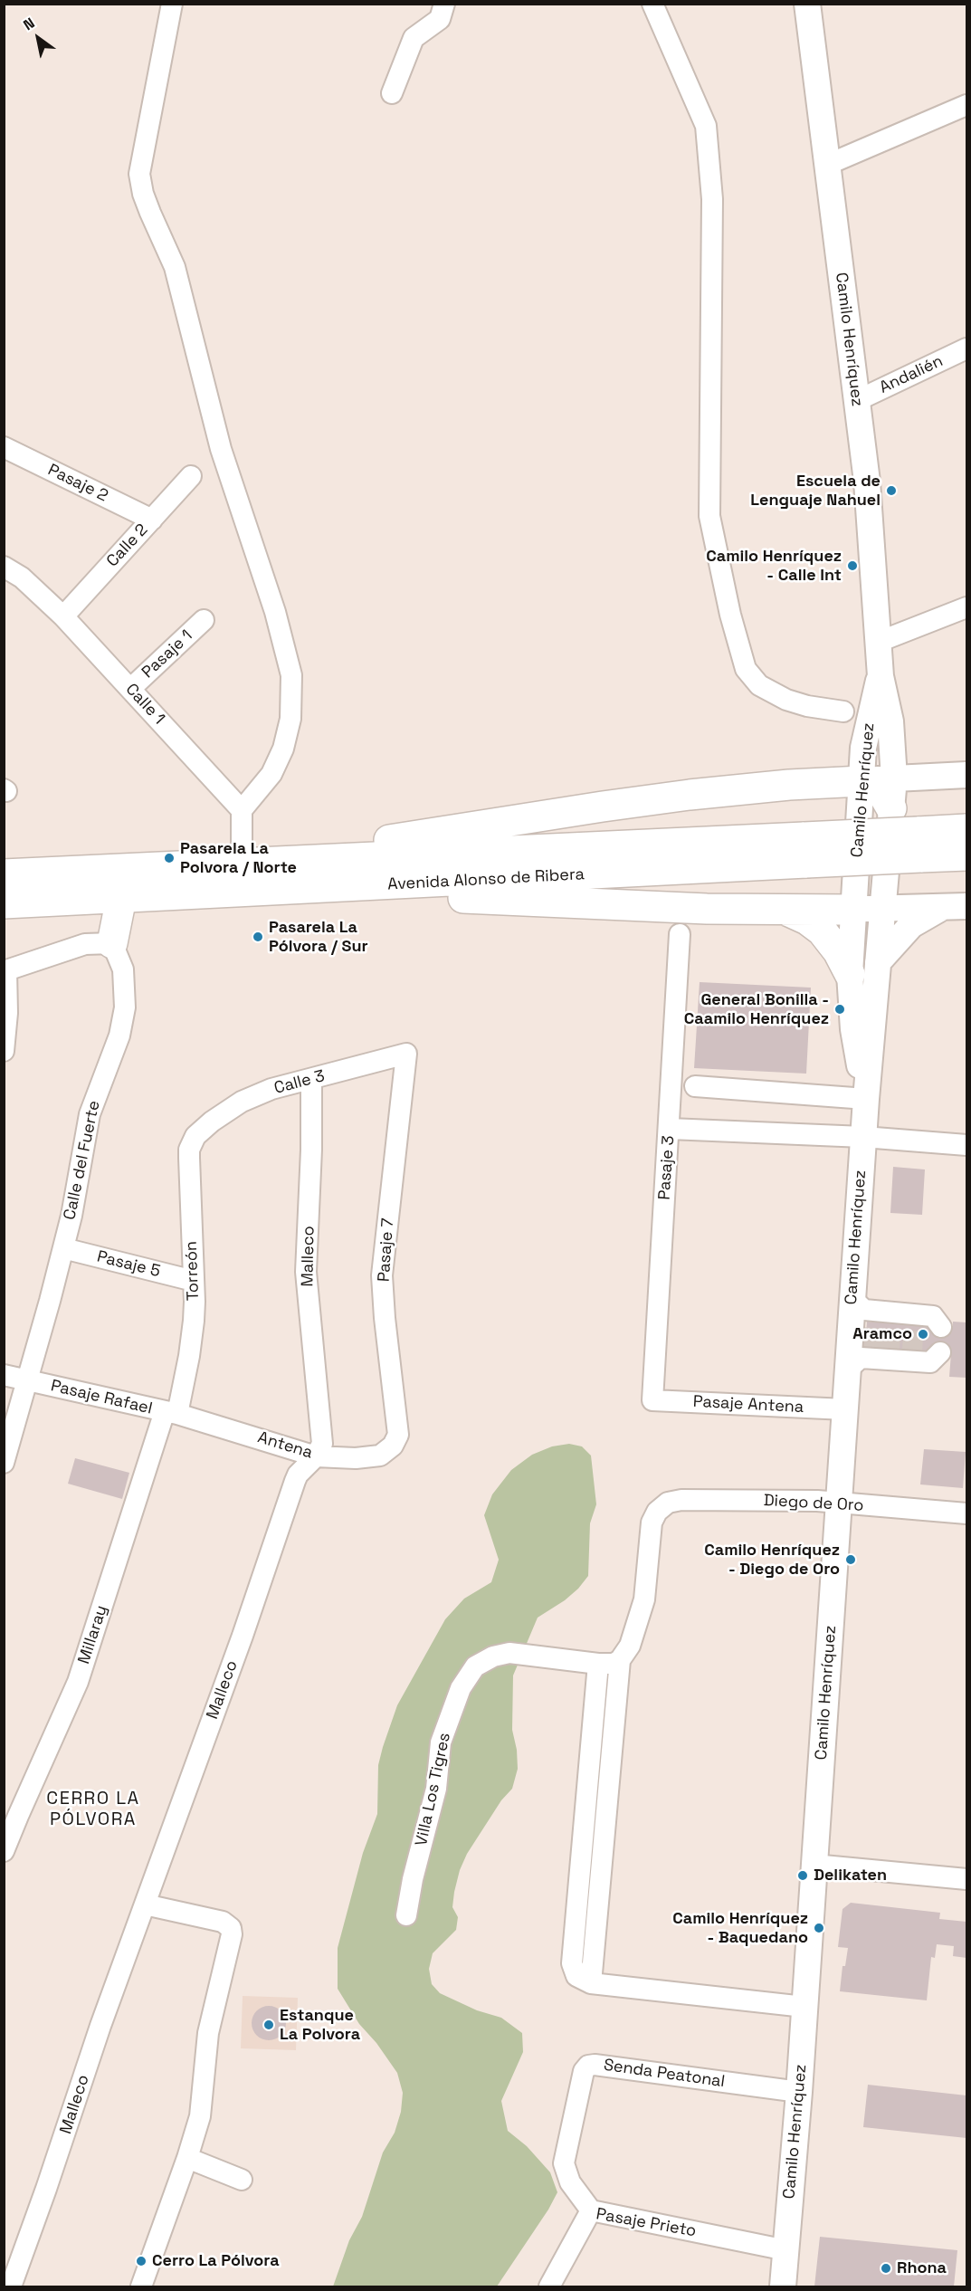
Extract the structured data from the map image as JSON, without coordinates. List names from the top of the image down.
{
  "streets": {
    "highway": ["Avenida Alonso de Ribera"],
    "main road": ["Camilo Henríquez"],
    "street": [
      "Andalién",
      "Pasaje 2",
      "Calle 2",
      "Pasaje 1",
      "Calle 1",
      "Calle 3",
      "Calle del Fuerte",
      "Pasaje 3",
      "Pasaje 7",
      "Malleco",
      "Pasaje 5",
      "Torreón",
      "Pasaje Rafael",
      "Pasaje Antena",
      "Antena",
      "Diego de Oro",
      "Millaray",
      "Villa Los Tigres",
      "Senda Peatonal",
      "Pasaje Prieto"
    ]
  },
  "crossings": [
    ["Camilo Henríquez", "Andalién"],
    ["Camilo Henríquez", "Pasaje Antena"],
    ["Camilo Henríquez", "Diego de Oro"],
    ["Camilo Henríquez", "Senda Peatonal"],
    ["Camilo Henríquez", "Pasaje Prieto"],
    ["Pasaje 2", "Calle 2"],
    ["Calle 2", "Calle 1"],
    ["Pasaje 1", "Calle 1"],
    ["Calle 3", "Pasaje 7"],
    ["Calle 3", "Malleco"],
    ["Calle 3", "Torreón"],
    ["Calle del Fuerte", "Pasaje 5"],
    ["Calle del Fuerte", "Pasaje Rafael"],
    ["Pasaje 3", "Pasaje Antena"],
    ["Pasaje 7", "Antena"],
    ["Malleco", "Antena"],
    ["Pasaje 5", "Torreón"],
    ["Torreón", "Pasaje Rafael"],
    ["Torreón", "Antena"],
    ["Torreón", "Millaray"],
    ["Pasaje Rafael", "Antena"],
    ["Pasaje Rafael", "Millaray"],
    ["Antena", "Millaray"],
    ["Diego de Oro", "Villa Los Tigres"],
    ["Senda Peatonal", "Pasaje Prieto"]
  ],
  "districts": ["CERRO LA PÓLVORA"],
  "places": [
    "Escuela de Lenguaje Nahuel",
    "Camilo Henríquez - Calle Int",
    "Pasarela La Polvora / Norte",
    "Pasarela La Pólvora / Sur",
    "General Bonilla - Caamilo Henríquez",
    "Aramco",
    "Camilo Henríquez - Diego de Oro",
    "Delikaten",
    "Camilo Henríquez - Baquedano",
    "Estanque La Polvora",
    "Cerro La Pólvora",
    "Rhona"
  ],
  "north": "top left"
}
